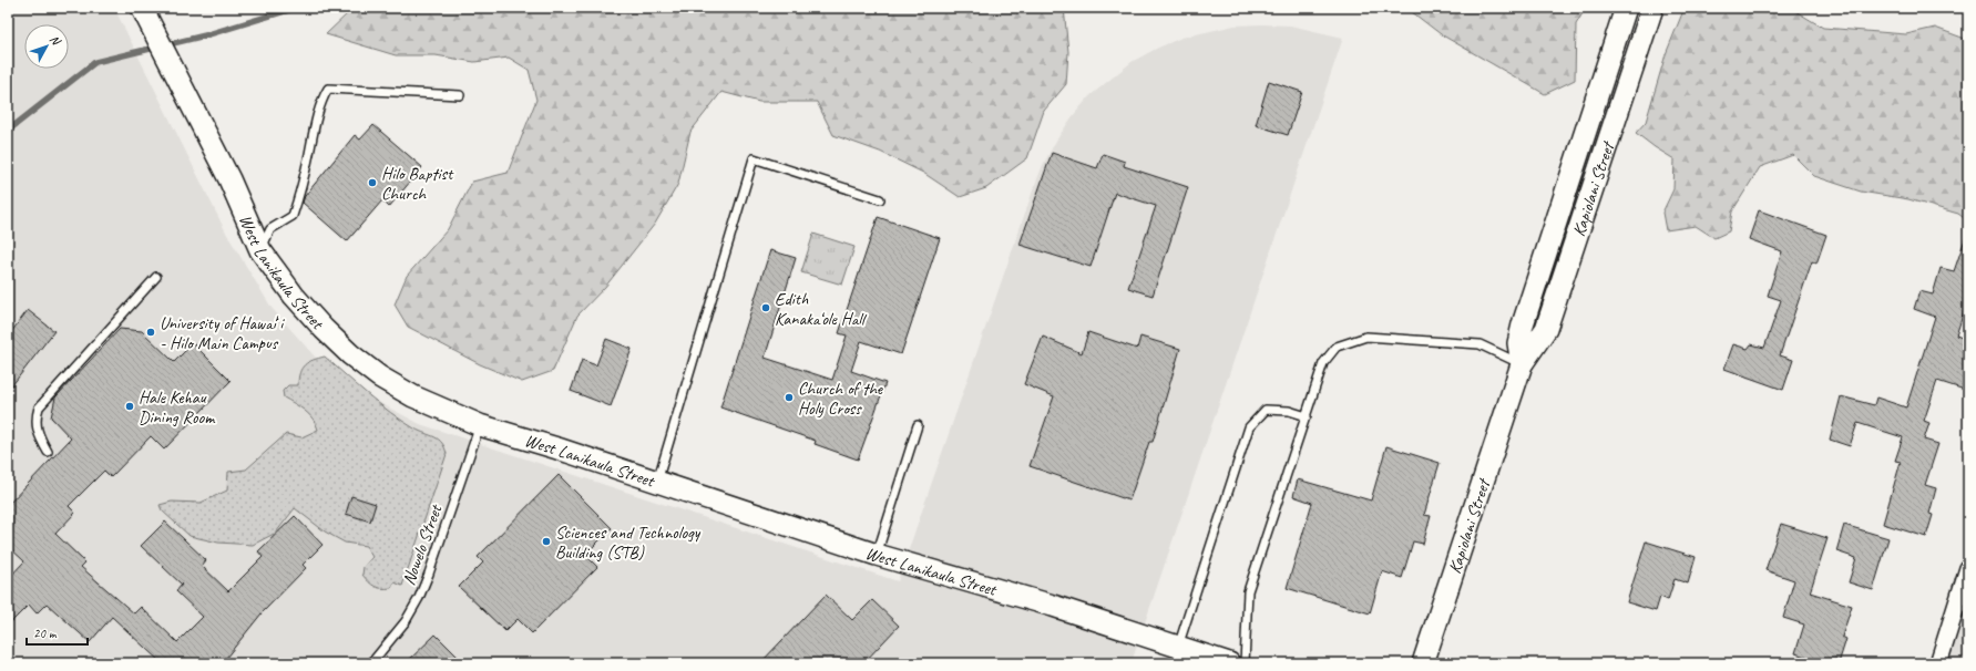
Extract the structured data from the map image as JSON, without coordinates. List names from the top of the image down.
{
  "streets": {
    "street": ["Kapiolani Street", "West Lanikaula Street"],
    "lane": ["Nowelo Street"]
  },
  "crossings": [
    ["West Lanikaula Street", "Nowelo Street"]
  ],
  "places": [
    "Hilo Baptist Church",
    "Edith Kanaka‘ole Hall",
    "University of Hawaiʻi - Hilo Main Campus",
    "Church of the Holy Cross",
    "Hale Kehau Dining Room",
    "Sciences and Technology Building (STB)"
  ],
  "scale_bar": "20 m",
  "north": "top right"
}
